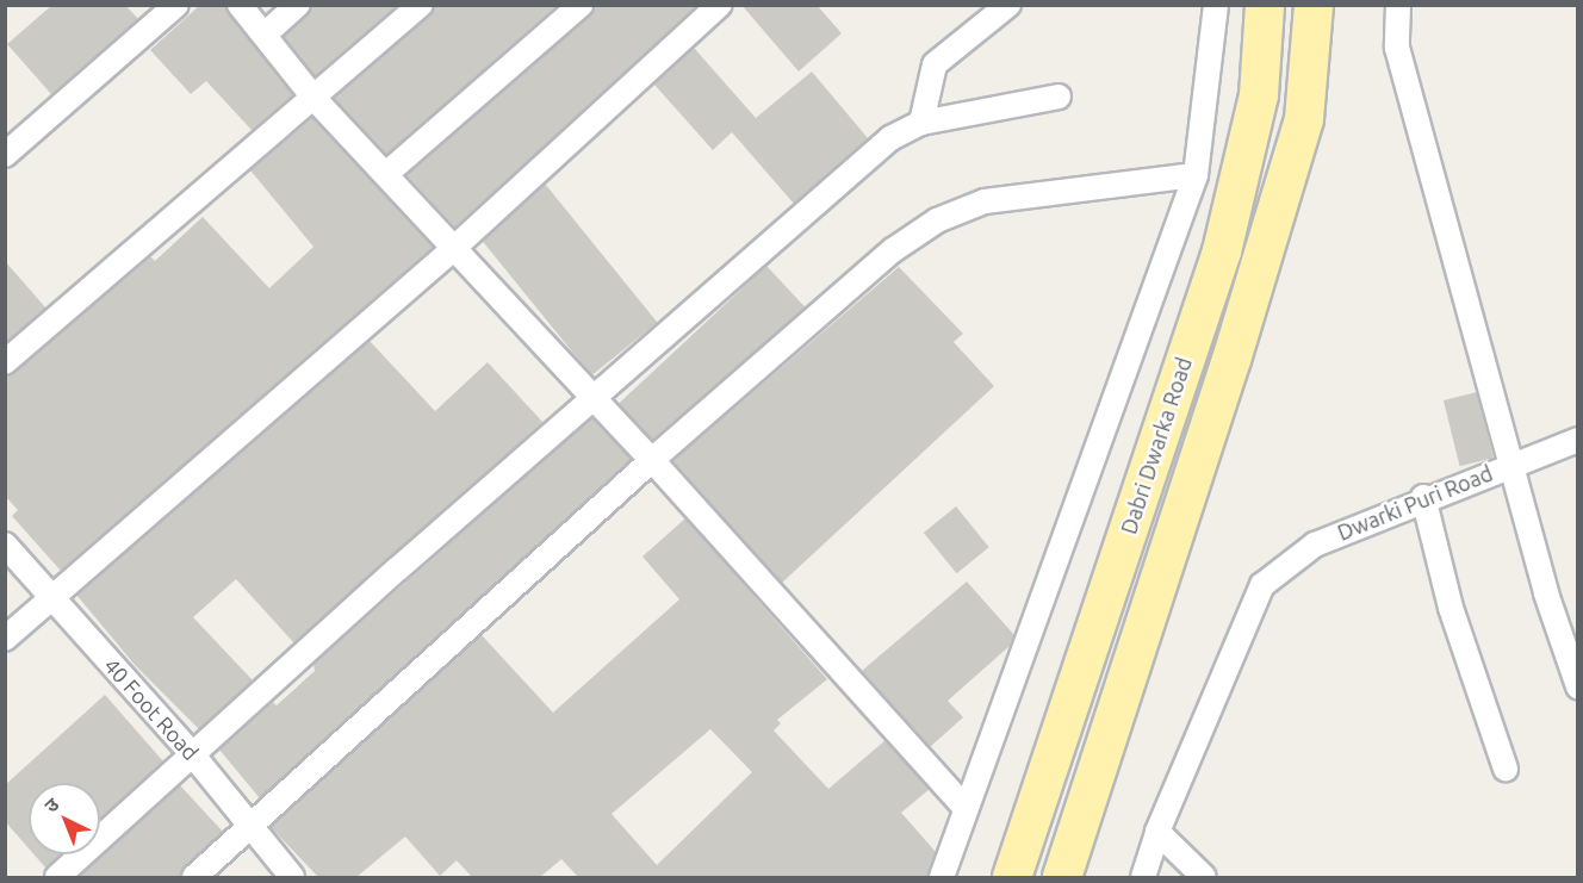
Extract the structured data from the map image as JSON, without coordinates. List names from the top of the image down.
{
  "streets": {
    "main road": ["Dabri Dwarka Road"],
    "street": ["Dwarki Puri Road", "40 Foot Road"]
  },
  "north": "top left"
}
